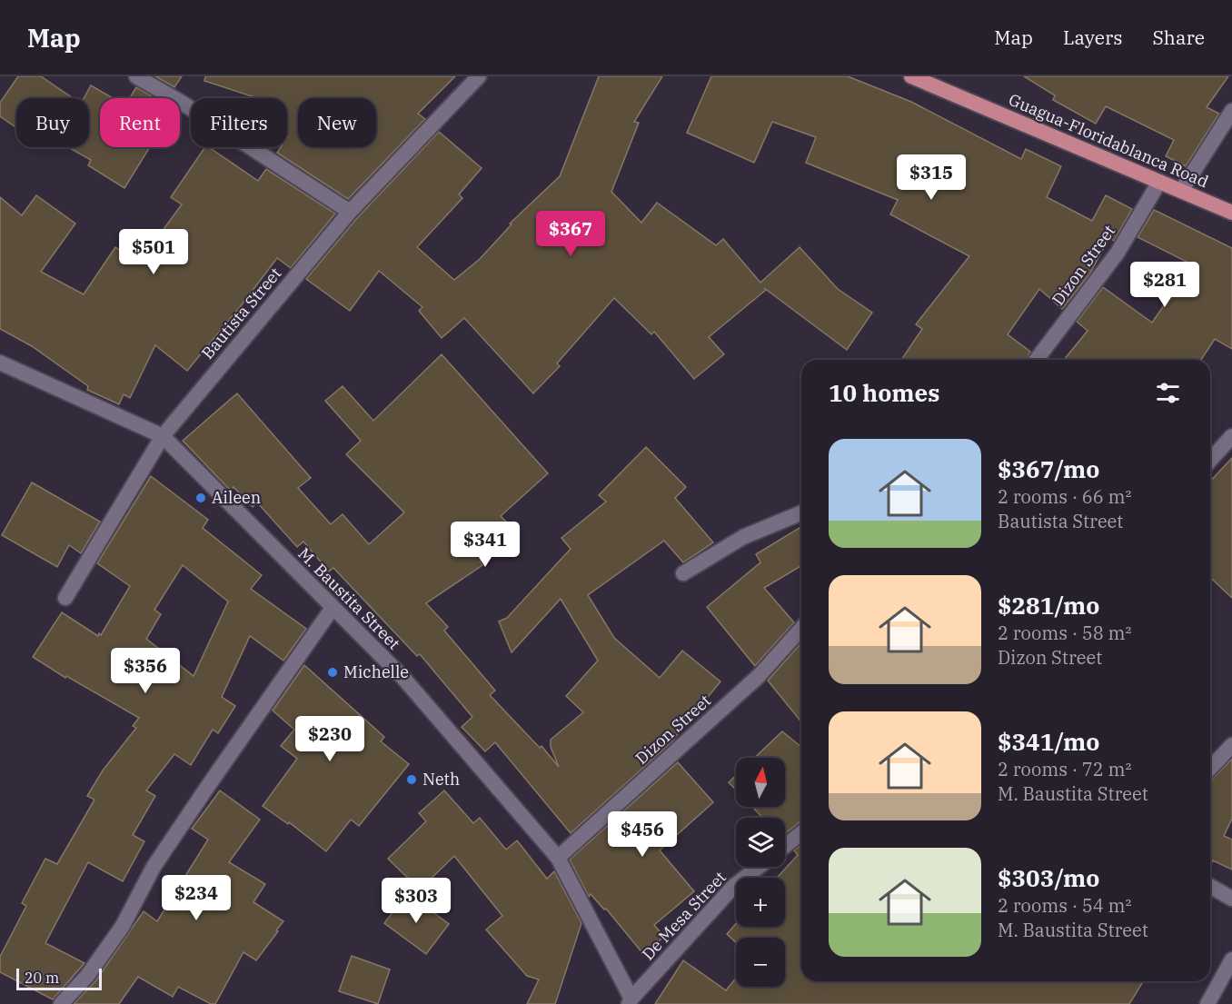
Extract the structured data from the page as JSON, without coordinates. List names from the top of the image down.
{
  "streets": {
    "main road": ["Guagua-Floridablanca Road"],
    "street": [
      "Dizon Street",
      "Bautista Street",
      "M. Baustita Street",
      "De Mesa Street"
    ]
  },
  "crossings": [
    ["Guagua-Floridablanca Road", "Dizon Street"],
    ["Dizon Street", "M. Baustita Street"],
    ["Bautista Street", "M. Baustita Street"],
    ["M. Baustita Street", "De Mesa Street"]
  ],
  "places": ["Aileen", "Michelle", "Neth"],
  "scale_bar": "20 m",
  "north": "top",
  "page": {
    "header": "Map",
    "nav": ["Map", "Layers", "Share"],
    "chip": [
      "Buy",
      "Rent",
      "Filters",
      "New"
    ],
    "price": [
      "$315",
      "$367",
      "$501",
      "$281",
      "$341",
      "$356",
      "$230",
      "$456",
      "$234",
      "$303"
    ],
    "heading": "10 homes",
    "list": [
      {
        "name": "$367/mo",
        "note": "2 rooms · 66 m² · Bautista Street"
      },
      {
        "name": "$281/mo",
        "note": "2 rooms · 58 m² · Dizon Street"
      },
      {
        "name": "$341/mo",
        "note": "2 rooms · 72 m² · M. Baustita Street"
      },
      {
        "name": "$303/mo",
        "note": "2 rooms · 54 m² · M. Baustita Street"
      }
    ],
    "map_buttons": ["+", "−"],
    "scale": "20 m"
  }
}
